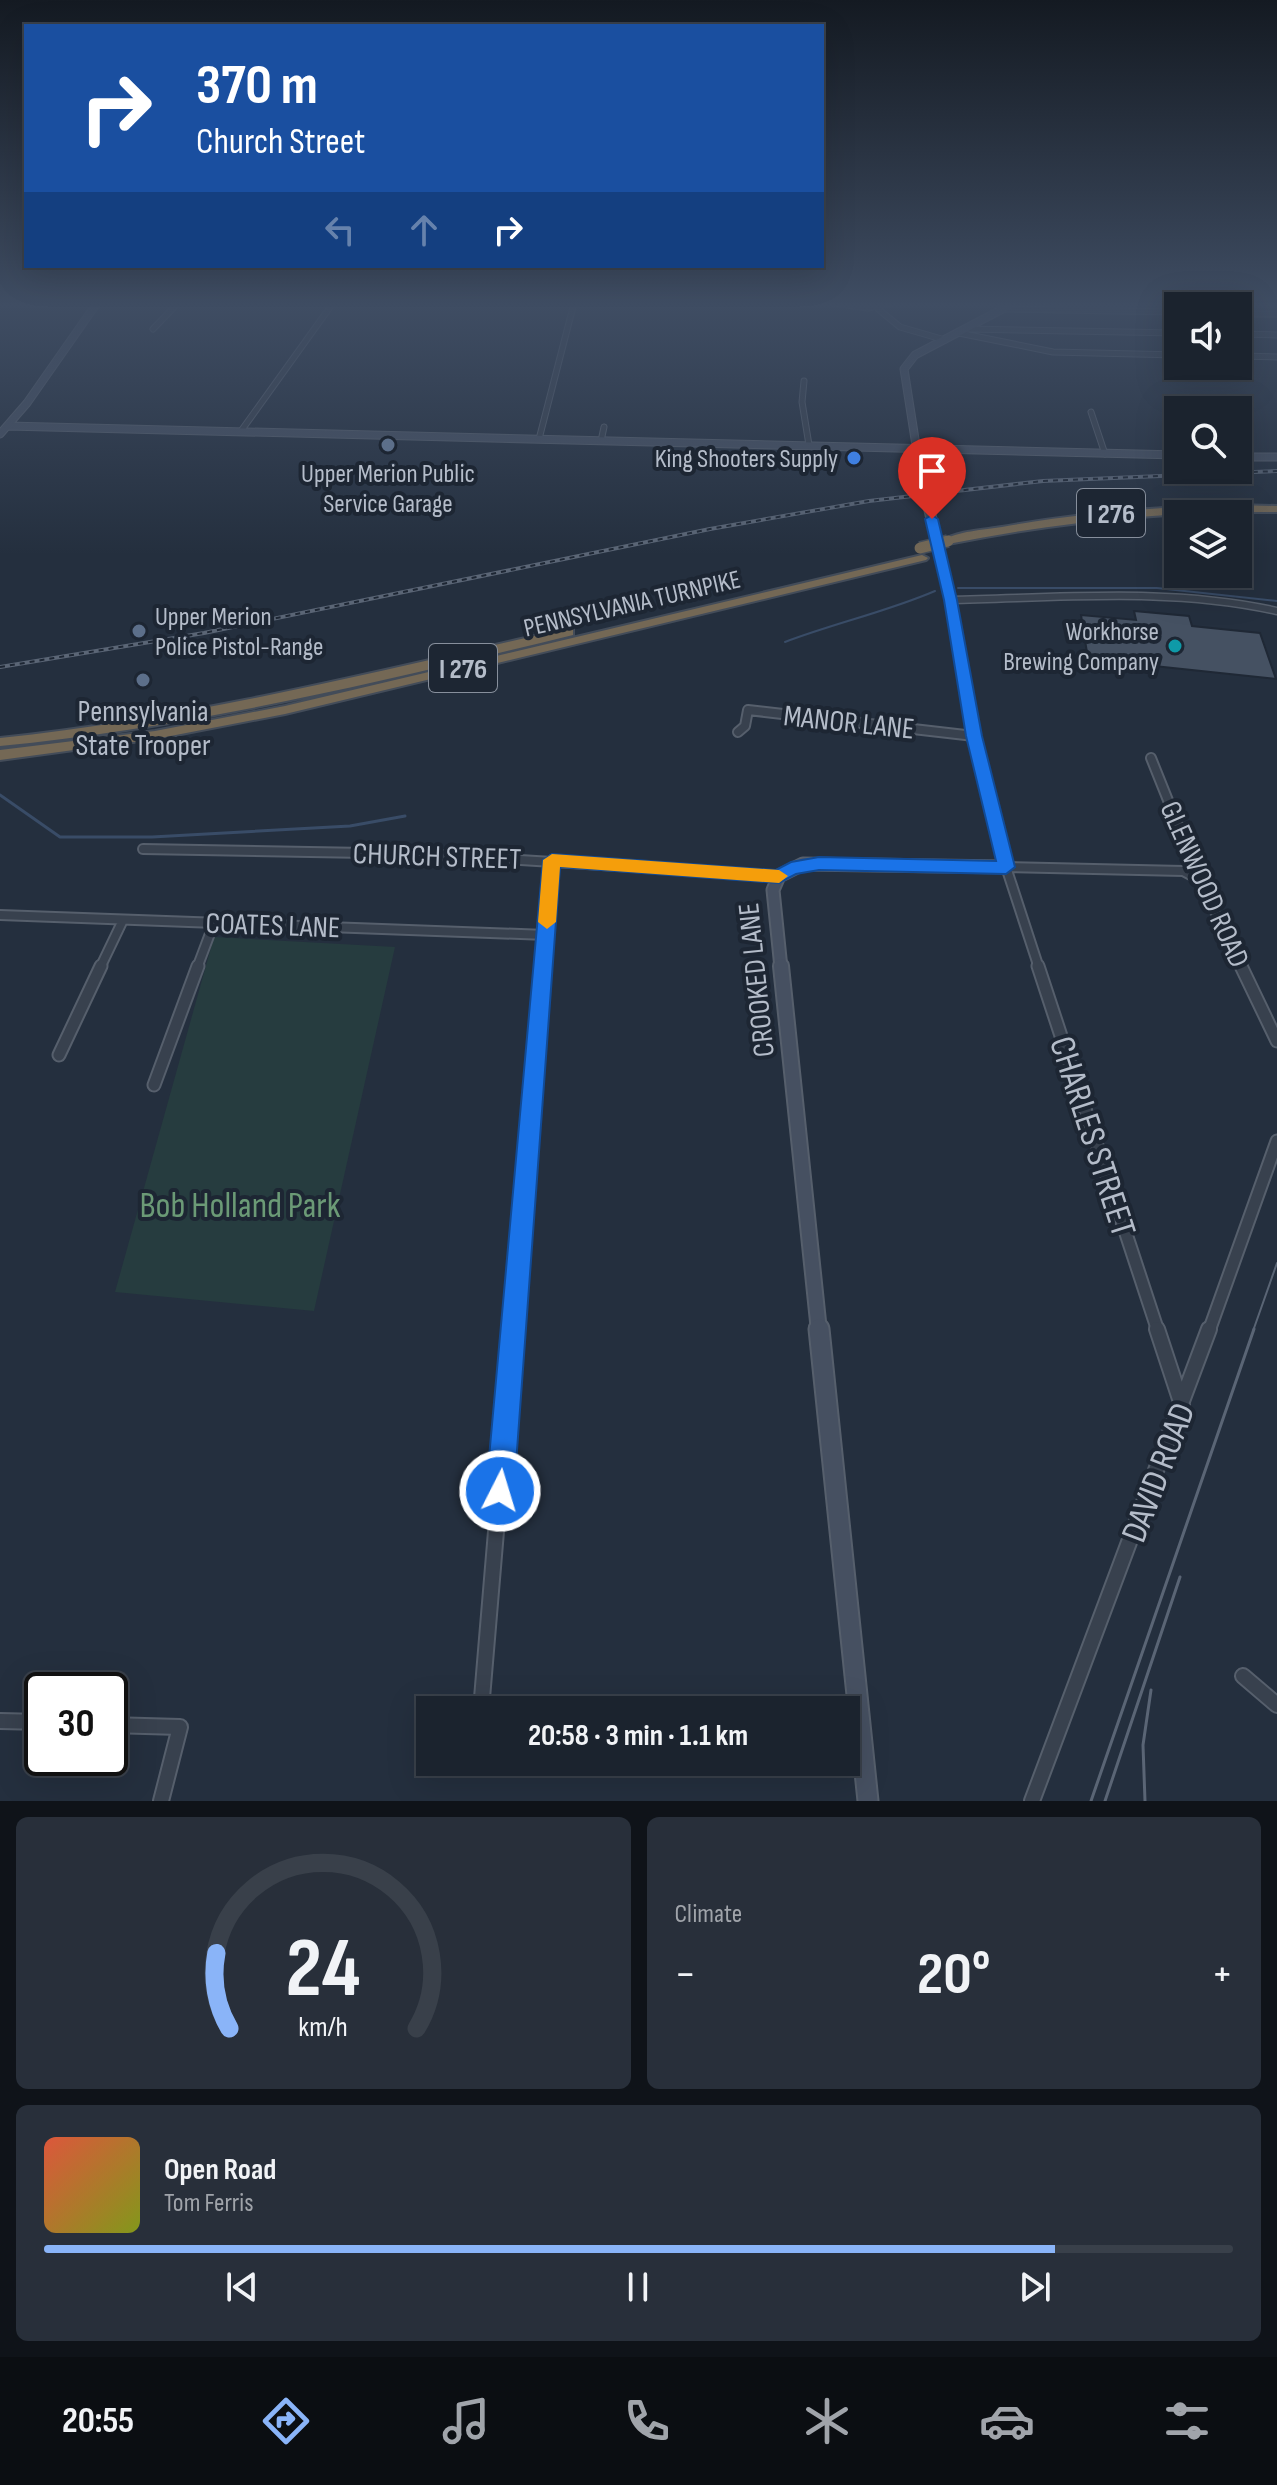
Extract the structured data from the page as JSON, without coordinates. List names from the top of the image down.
{
  "streets": {
    "highway": ["I 276", "PENNSYLVANIA TURNPIKE"],
    "street": [
      "MANOR LANE",
      "CHURCH STREET",
      "GLENWOOD ROAD",
      "COATES LANE",
      "CROOKED LANE",
      "CHARLES STREET",
      "DAVID ROAD"
    ]
  },
  "crossings": [
    ["CHURCH STREET", "CROOKED LANE"],
    ["CROOKED LANE", "CHARLES STREET"],
    ["CHARLES STREET", "DAVID ROAD"]
  ],
  "parks": ["Bob Holland Park"],
  "places": [
    "Upper Merion Public Service Garage",
    "King Shooters Supply",
    "Upper Merion Police Pistol-Range",
    "Workhorse Brewing Company",
    "Pennsylvania State Trooper"
  ],
  "page": {
    "turn": ["370 m", "Church Street"],
    "limit": "30",
    "trip": "20:58 · 3 min · 1.1 km",
    "tile": "Climate",
    "heat": ["−", "20°", "+"],
    "song": ["Open Road", "Tom Ferris"],
    "tabs": "20:55",
    "gauge": ["24", "km/h"]
  }
}
